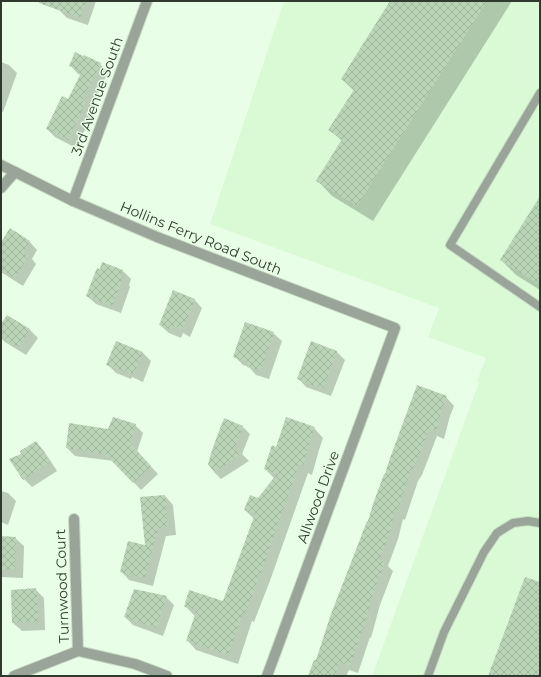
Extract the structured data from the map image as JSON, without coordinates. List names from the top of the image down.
{
  "streets": {
    "street": [
      "3rd Avenue South",
      "Hollins Ferry Road South",
      "Allwood Drive",
      "Turnwood Court"
    ]
  },
  "crossings": [
    ["3rd Avenue South", "Hollins Ferry Road South"],
    ["Hollins Ferry Road South", "Allwood Drive"]
  ]
}
